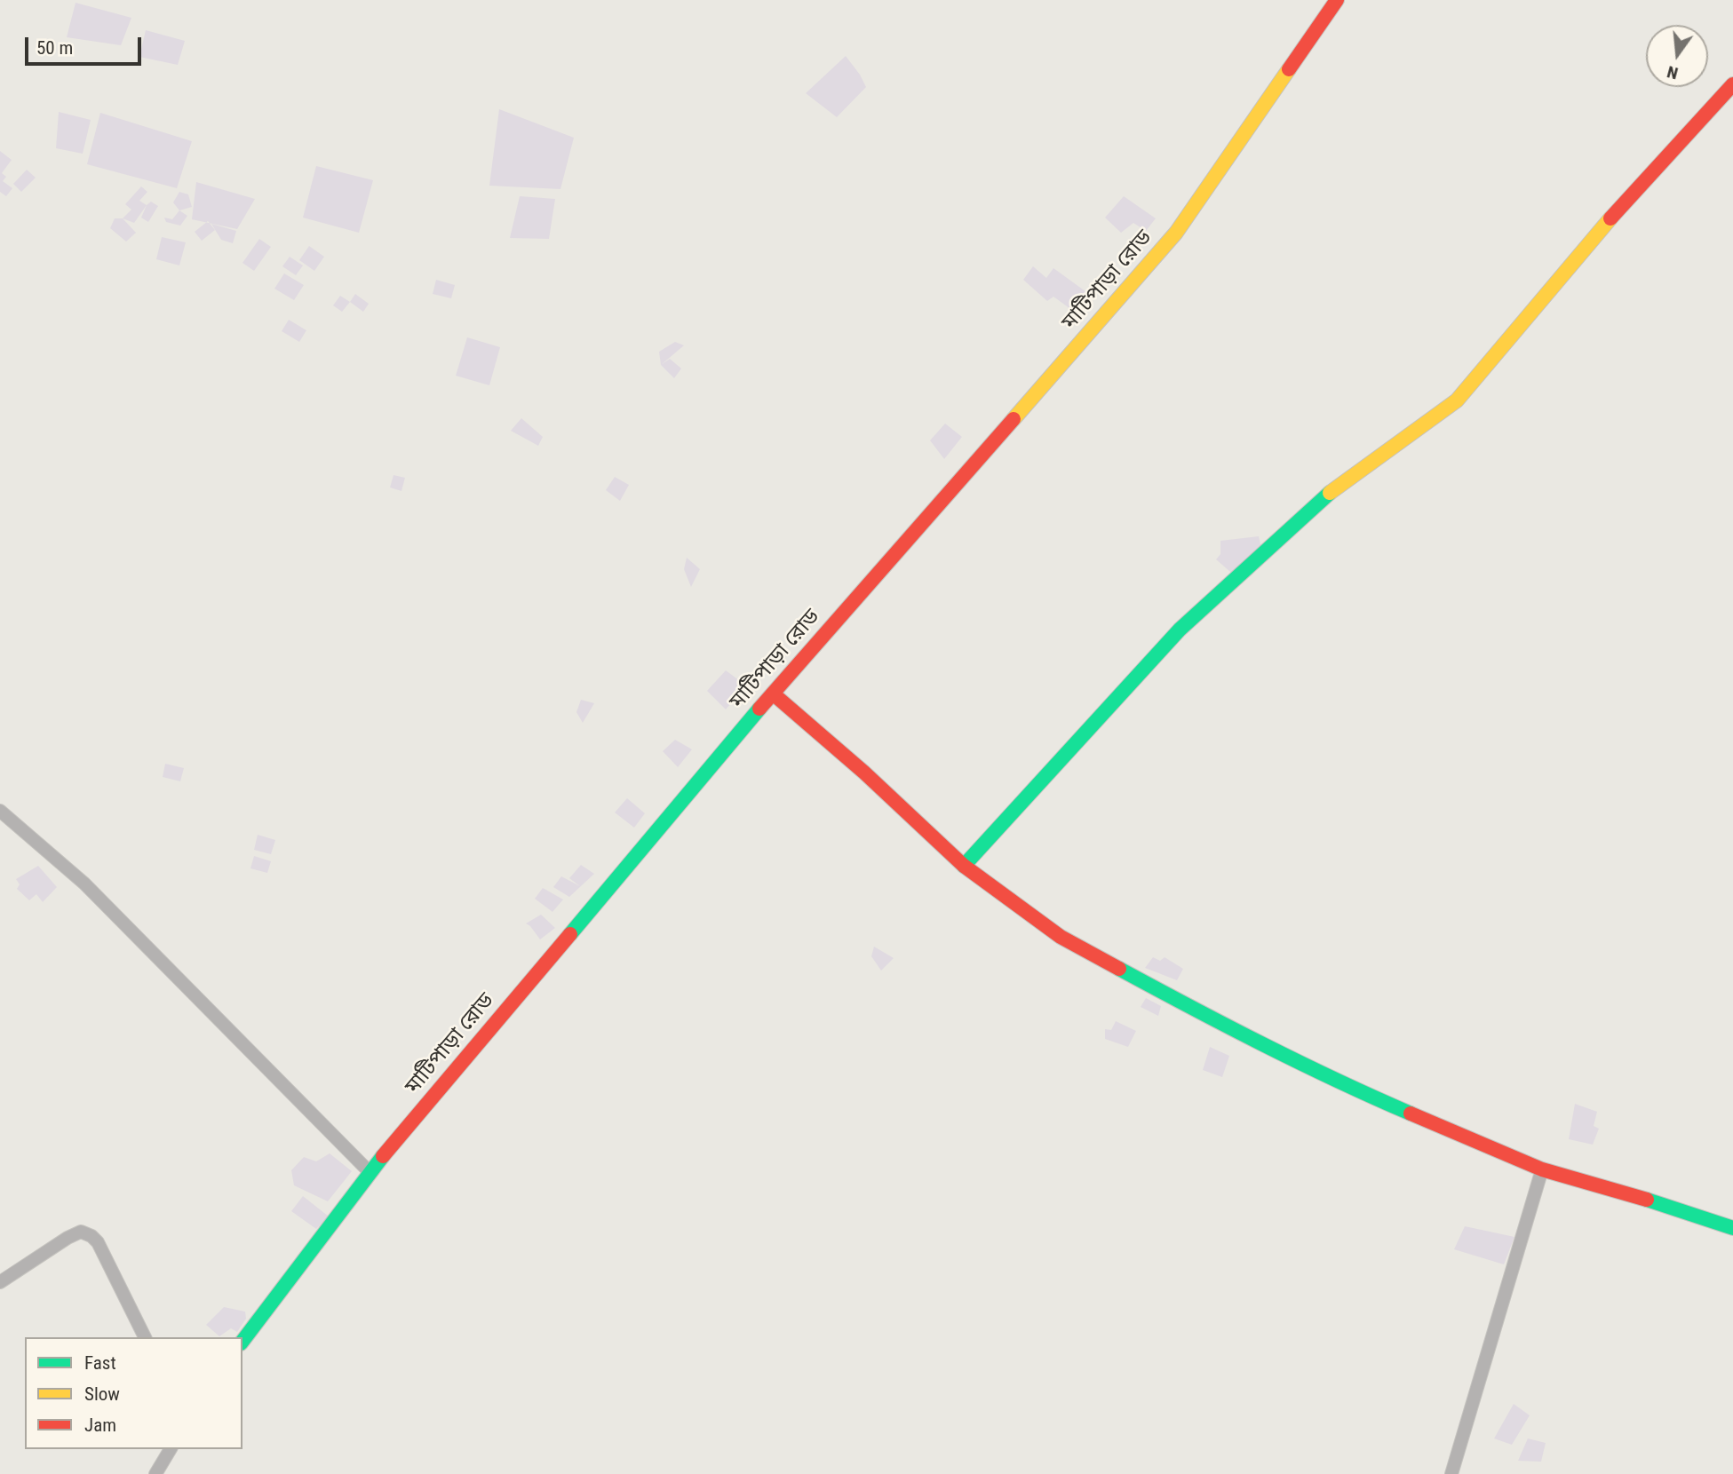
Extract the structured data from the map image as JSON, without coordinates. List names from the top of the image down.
{
  "streets": {
    "street": ["মাটিপাড়া রোড"]
  },
  "legend": ["Fast", "Slow", "Jam"],
  "scale_bar": "50 m",
  "north": "bottom"
}
